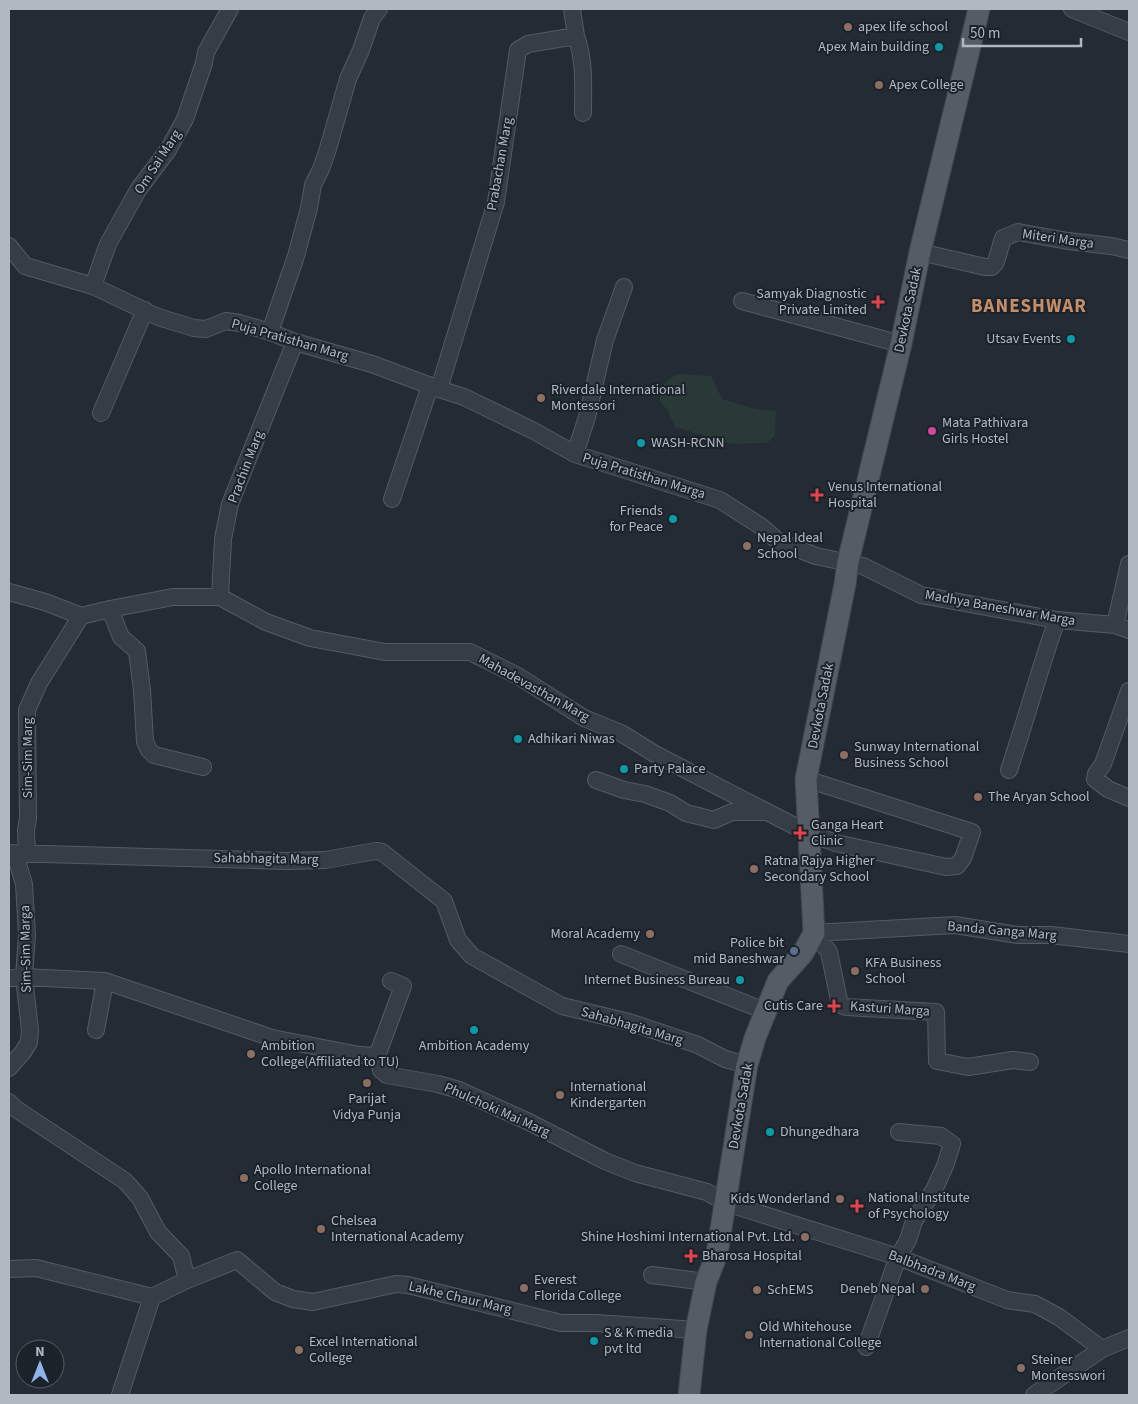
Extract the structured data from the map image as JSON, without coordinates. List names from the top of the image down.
{
  "streets": {
    "main road": ["Devkota Sadak"],
    "street": [
      "Om Sai Marg",
      "Prabachan Marg",
      "Miteri Marga",
      "Puja Pratisthan Marg",
      "Prachin Marg",
      "Puja Pratisthan Marga",
      "Madhya Baneshwar Marga",
      "Mahadevasthan Marg",
      "Sim-Sim Marg",
      "Sahabhagita Marg",
      "Banda Ganga Marg",
      "Sim-Sim Marga",
      "Kasturi Marga",
      "Phulchoki Mai Marg",
      "Balbhadra Marg",
      "Lakhe Chaur Marg"
    ]
  },
  "crossings": [
    ["Om Sai Marg", "Puja Pratisthan Marg"],
    ["Prabachan Marg", "Puja Pratisthan Marg"],
    ["Prabachan Marg", "Puja Pratisthan Marga"],
    ["Miteri Marga", "Devkota Sadak"],
    ["Devkota Sadak", "Puja Pratisthan Marga"],
    ["Devkota Sadak", "Madhya Baneshwar Marga"],
    ["Devkota Sadak", "Mahadevasthan Marg"],
    ["Devkota Sadak", "Sahabhagita Marg"],
    ["Devkota Sadak", "Banda Ganga Marg"],
    ["Devkota Sadak", "Kasturi Marga"],
    ["Devkota Sadak", "Phulchoki Mai Marg"],
    ["Devkota Sadak", "Balbhadra Marg"],
    ["Devkota Sadak", "Lakhe Chaur Marg"],
    ["Puja Pratisthan Marg", "Prachin Marg"],
    ["Puja Pratisthan Marg", "Puja Pratisthan Marga"],
    ["Prachin Marg", "Mahadevasthan Marg"],
    ["Puja Pratisthan Marga", "Madhya Baneshwar Marga"],
    ["Mahadevasthan Marg", "Sim-Sim Marg"],
    ["Sim-Sim Marg", "Sahabhagita Marg"],
    ["Sim-Sim Marg", "Sim-Sim Marga"],
    ["Sahabhagita Marg", "Sim-Sim Marga"],
    ["Banda Ganga Marg", "Kasturi Marga"],
    ["Phulchoki Mai Marg", "Balbhadra Marg"]
  ],
  "districts": ["BANESHWAR"],
  "places": {
    "other": [
      "apex life school",
      "Apex Main building",
      "Apex College",
      "Utsav Events",
      "Riverdale International Montessori",
      "Mata Pathivara Girls Hostel",
      "WASH-RCNN",
      "Friends for Peace",
      "Nepal Ideal School",
      "Adhikari Niwas",
      "Sunway International Business School",
      "Party Palace",
      "The Aryan School",
      "Ratna Rajya Higher Secondary School",
      "Moral Academy",
      "Police bit mid Baneshwar",
      "KFA Business School",
      "Internet Business Bureau",
      "Ambition Academy",
      "Ambition College(Affiliated to TU)",
      "Parijat Vidya Punja",
      "International Kindergarten",
      "Dhungedhara",
      "Apollo International College",
      "Kids Wonderland",
      "Chelsea International Academy",
      "Shine Hoshimi International Pvt. Ltd.",
      "Everest Florida College",
      "Deneb Nepal",
      "SchEMS",
      "Old Whitehouse International College",
      "S & K media pvt ltd",
      "Excel International College",
      "Steiner Montesswori"
    ],
    "health": [
      "Samyak Diagnostic Private Limited",
      "Venus International Hospital",
      "Ganga Heart Clinic",
      "Cutis Care",
      "National Institute of Psychology",
      "Bharosa Hospital"
    ]
  },
  "scale_bar": "50 m",
  "north": "top"
}
